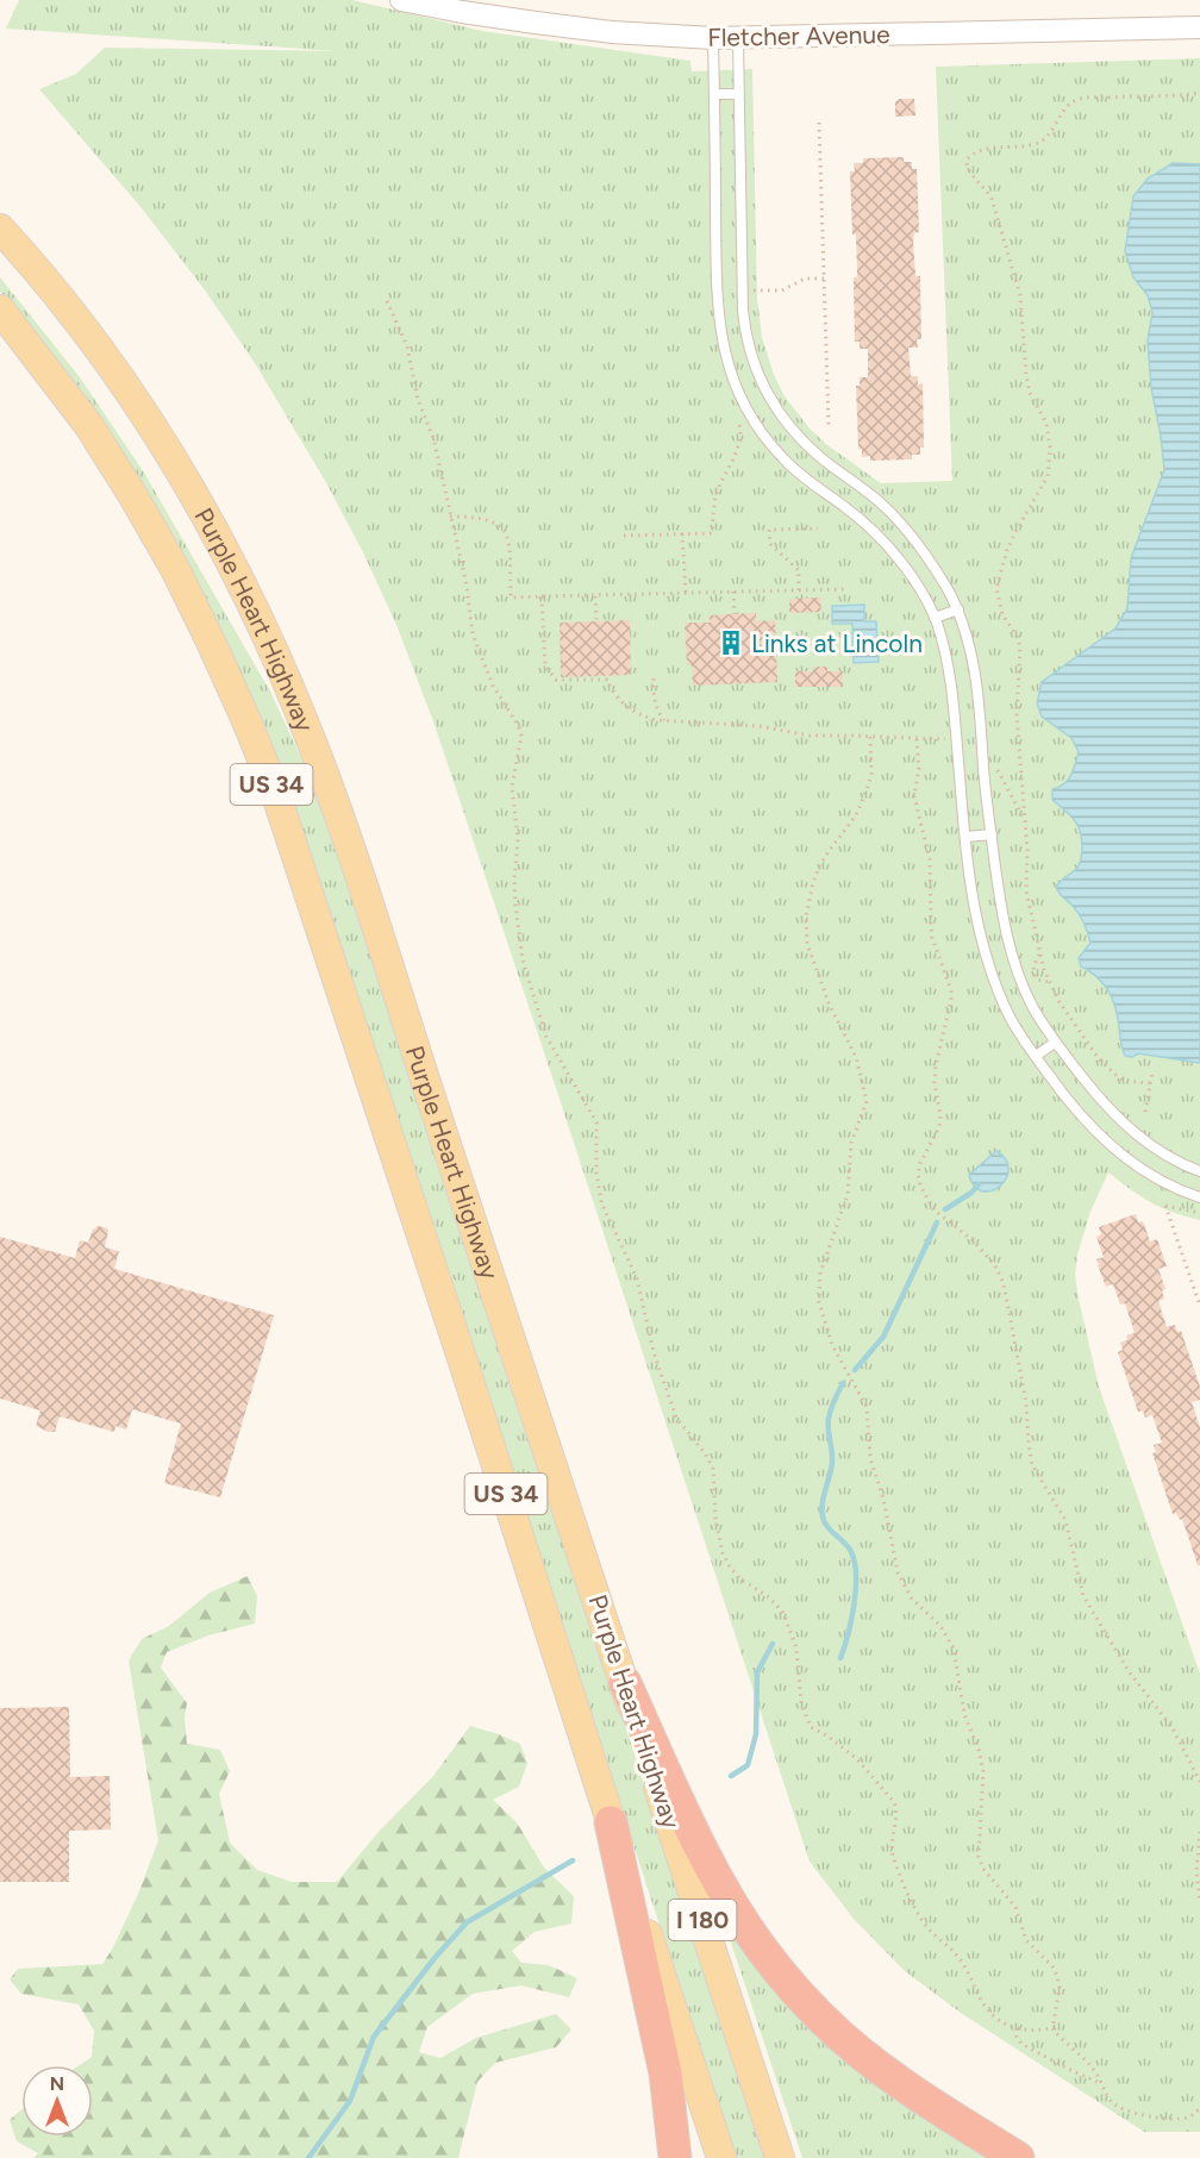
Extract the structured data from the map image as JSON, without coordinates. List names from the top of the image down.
{
  "streets": {
    "main road": ["Purple Heart Highway", "US 34", "I 180"],
    "street": ["Fletcher Avenue"]
  },
  "places": {
    "building": ["Links at Lincoln"]
  },
  "north": "top"
}
